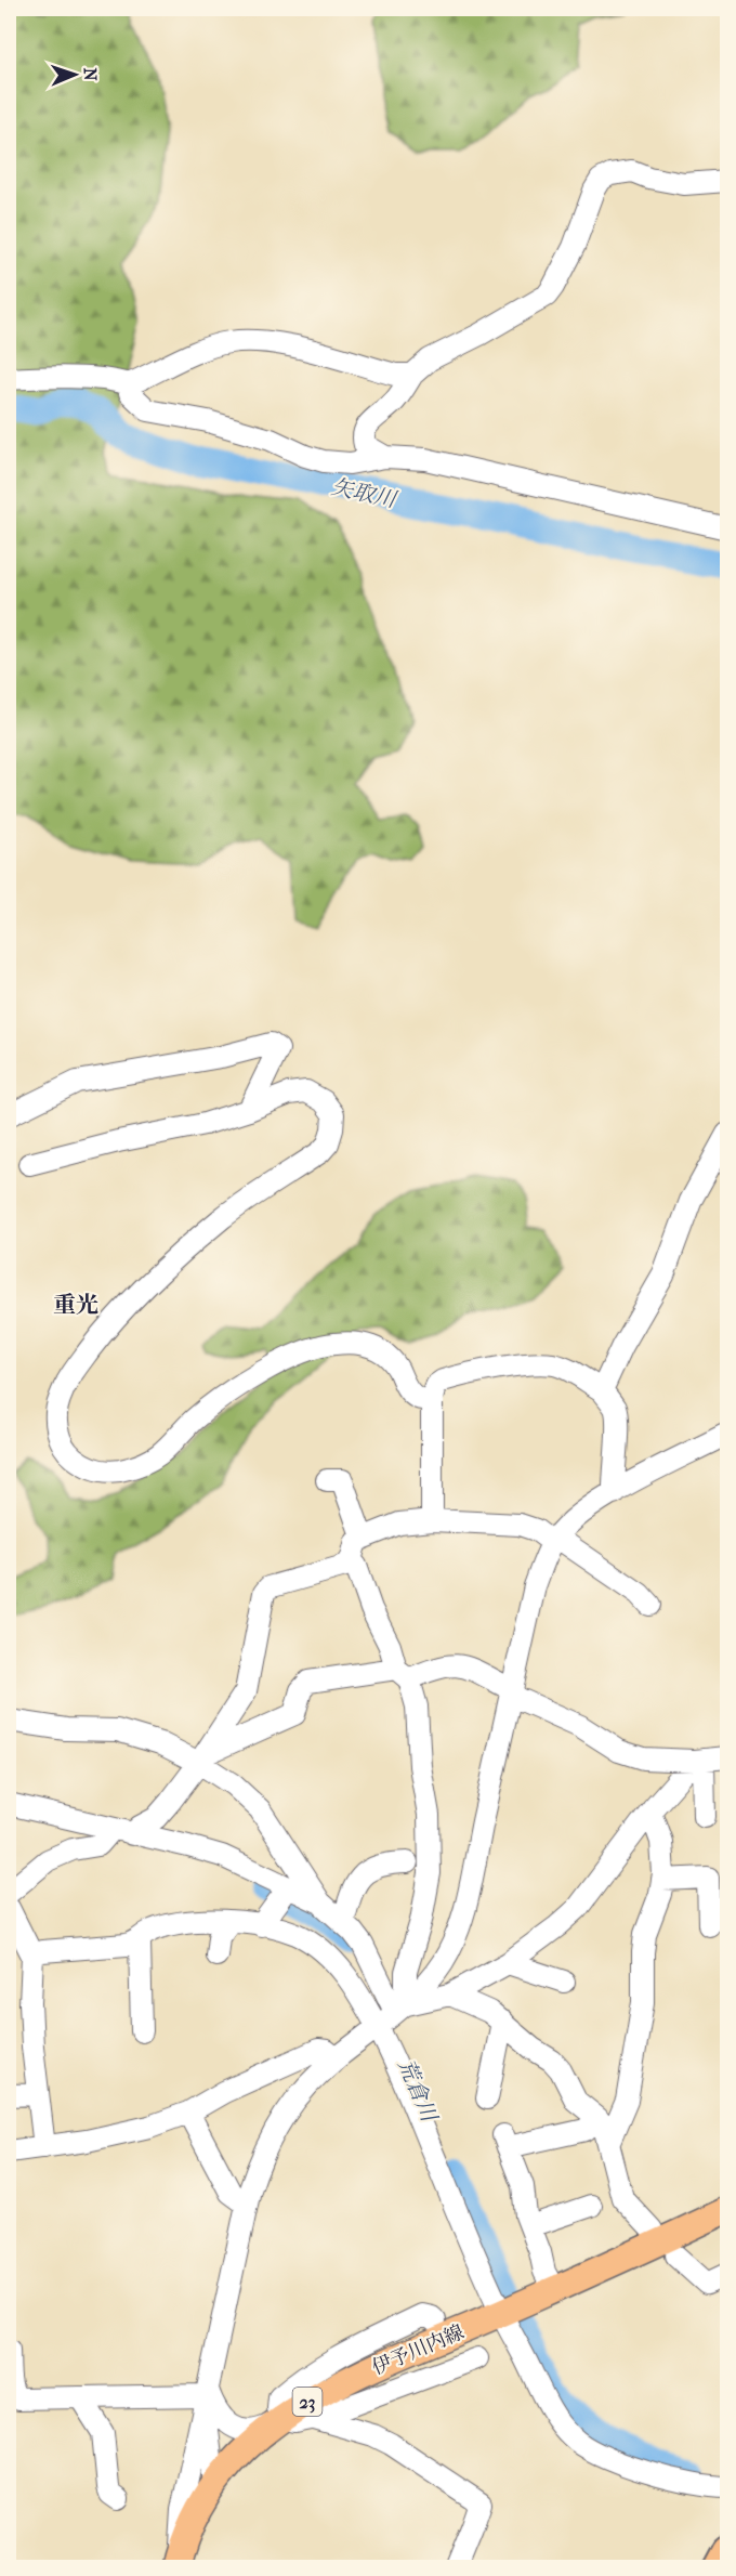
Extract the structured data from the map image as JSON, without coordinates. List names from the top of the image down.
{
  "streets": {
    "main road": ["伊予川内線", "23"]
  },
  "districts": ["重光"],
  "water": ["矢取川", "荒倉川"],
  "north": "right"
}
